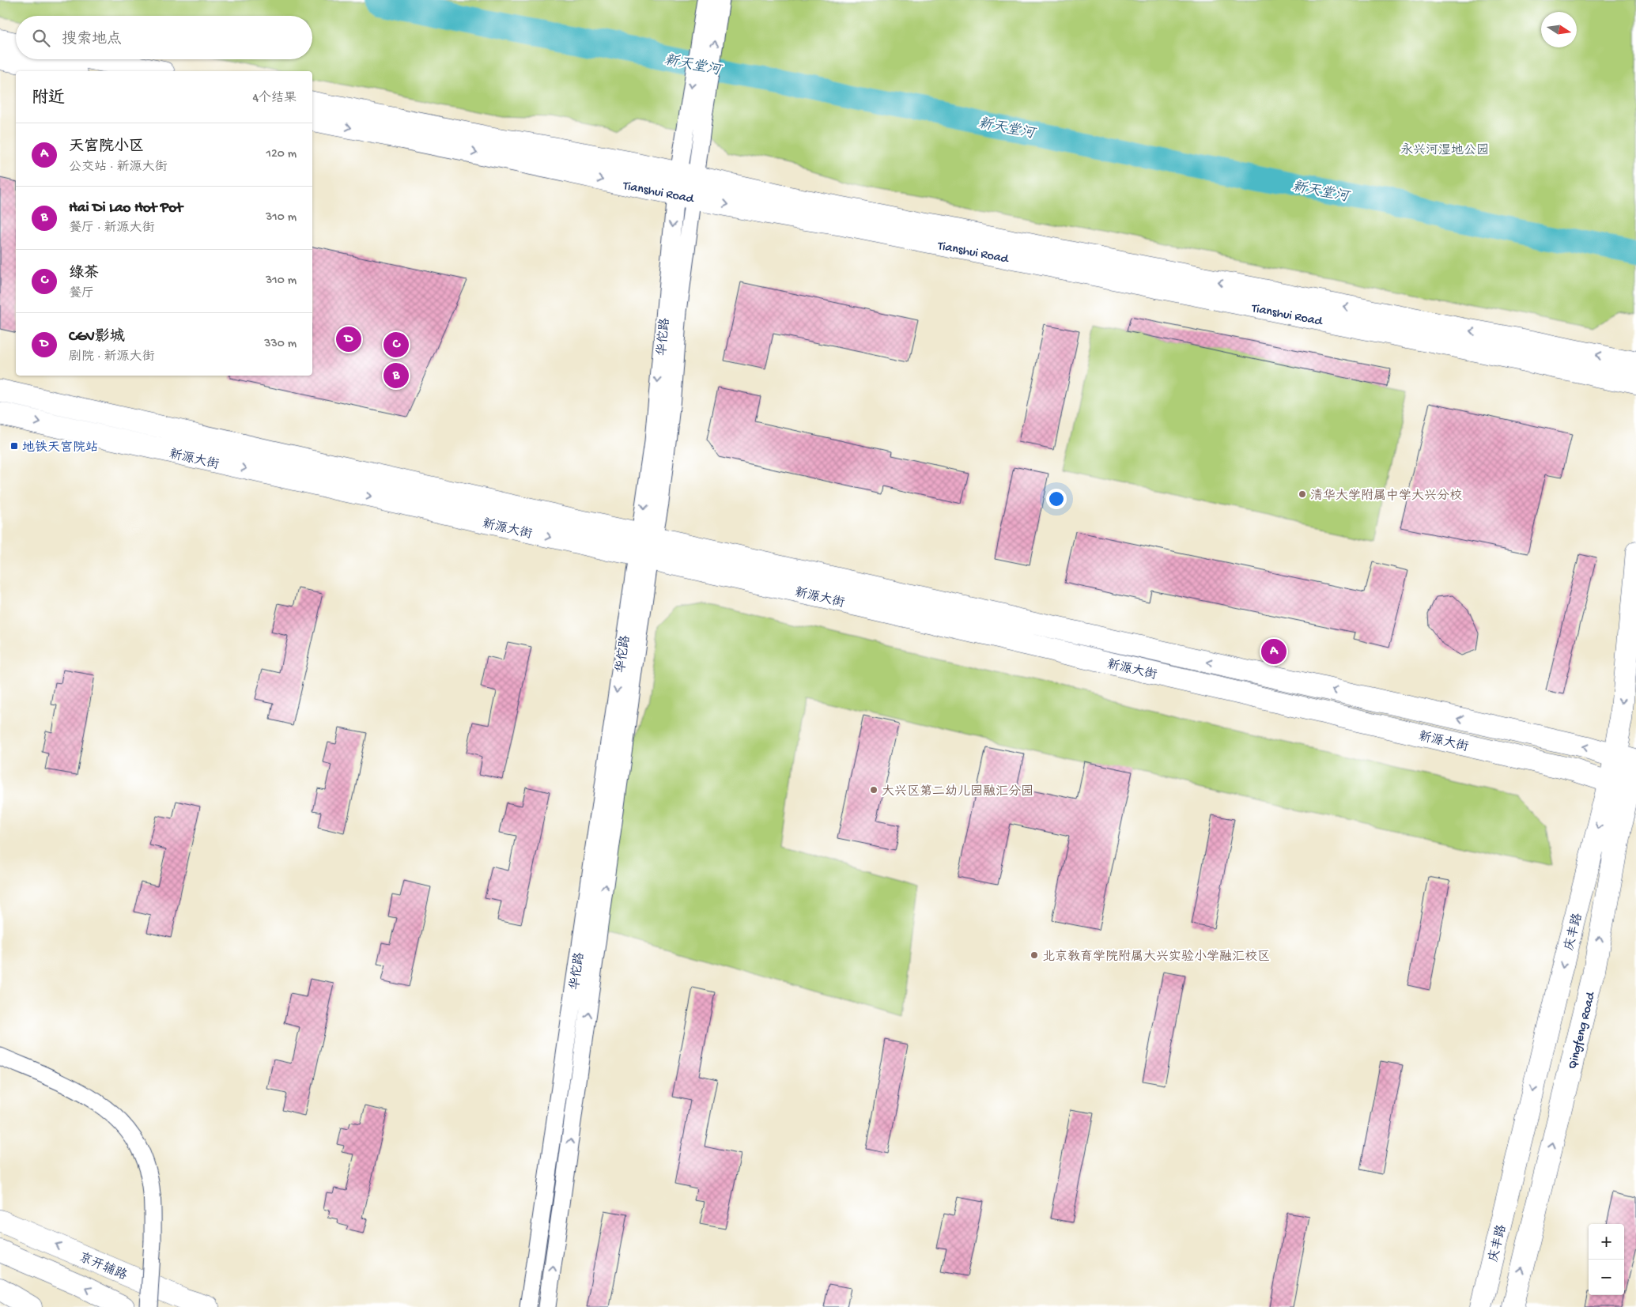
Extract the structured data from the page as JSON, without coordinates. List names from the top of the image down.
{
  "streets": {
    "main road": [
      "Tianshui Road",
      "新源大街",
      "庆丰路",
      "Qingfeng Road",
      "京开辅路"
    ],
    "street": ["华佗路"]
  },
  "crossings": [
    ["Tianshui Road", "华佗路"],
    ["华佗路", "新源大街"],
    ["新源大街", "庆丰路"],
    ["新源大街", "Qingfeng Road"],
    ["庆丰路", "Qingfeng Road"]
  ],
  "one_way": ["庆丰路", "Qingfeng Road"],
  "water": ["新天堂河"],
  "parks": ["永兴河湿地公园"],
  "places": {
    "transit": ["地铁天宫院站"],
    "other": ["清华大学附属中学大兴分校", "大兴区第二幼儿园融汇分园", "北京教育学院附属大兴实验小学融汇校区"]
  },
  "north": "right",
  "page": {
    "search": "搜索地点",
    "heading": ["附近", "4个结果"],
    "list": [
      {
        "mark": "A",
        "name": "天宫院小区",
        "note": "公交站 · 新源大街",
        "value": "120 m"
      },
      {
        "mark": "B",
        "name": "Hai Di Lao Hot Pot",
        "note": "餐厅 · 新源大街",
        "value": "310 m"
      },
      {
        "mark": "C",
        "name": "绿茶",
        "note": "餐厅",
        "value": "310 m"
      },
      {
        "mark": "D",
        "name": "CGV影城",
        "note": "剧院 · 新源大街",
        "value": "330 m"
      }
    ],
    "pins": [
      "D",
      "C",
      "B",
      "A"
    ],
    "map_buttons": ["+", "−"]
  }
}
